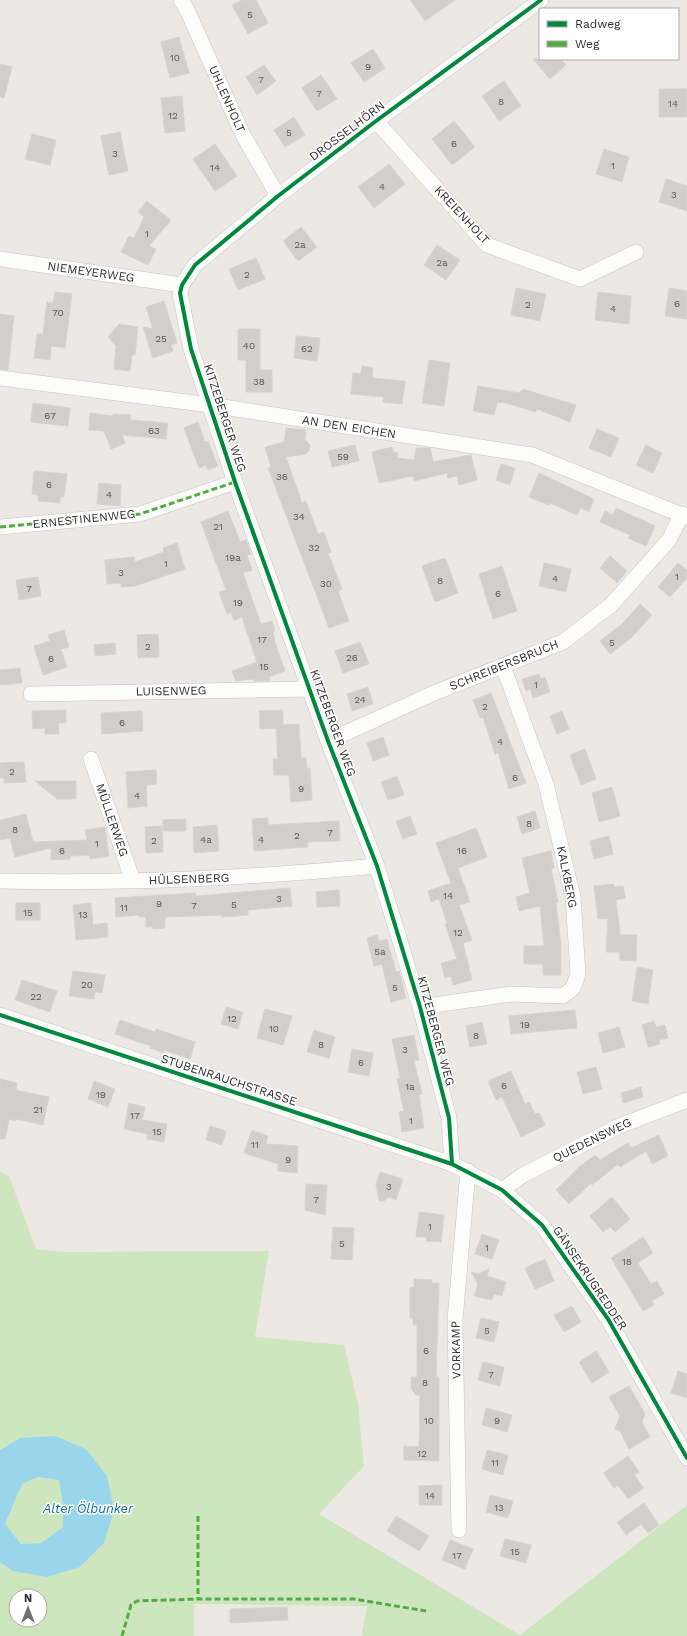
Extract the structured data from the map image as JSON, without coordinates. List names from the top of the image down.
{
  "streets": {
    "street": [
      "UHLENHOLT",
      "DROSSELHÖRN",
      "KREIENHOLT",
      "NIEMEYERWEG",
      "KITZEBERGER WEG",
      "AN DEN EICHEN",
      "ERNESTINENWEG",
      "SCHREIBERSBRUCH",
      "LUISENWEG",
      "MÜLLERWEG",
      "KALKBERG",
      "HÜLSENBERG",
      "STUBENRAUCHSTRASSE",
      "QUEDENSWEG",
      "GÄNSEKRUGREDDER",
      "VORKAMP"
    ]
  },
  "crossings": [
    ["UHLENHOLT", "DROSSELHÖRN"],
    ["DROSSELHÖRN", "KREIENHOLT"],
    ["DROSSELHÖRN", "NIEMEYERWEG"],
    ["DROSSELHÖRN", "KITZEBERGER WEG"],
    ["NIEMEYERWEG", "KITZEBERGER WEG"],
    ["KITZEBERGER WEG", "AN DEN EICHEN"],
    ["KITZEBERGER WEG", "ERNESTINENWEG"],
    ["KITZEBERGER WEG", "SCHREIBERSBRUCH"],
    ["KITZEBERGER WEG", "LUISENWEG"],
    ["KITZEBERGER WEG", "KALKBERG"],
    ["KITZEBERGER WEG", "HÜLSENBERG"],
    ["KITZEBERGER WEG", "STUBENRAUCHSTRASSE"],
    ["KITZEBERGER WEG", "GÄNSEKRUGREDDER"],
    ["AN DEN EICHEN", "SCHREIBERSBRUCH"],
    ["SCHREIBERSBRUCH", "KALKBERG"],
    ["MÜLLERWEG", "HÜLSENBERG"],
    ["STUBENRAUCHSTRASSE", "GÄNSEKRUGREDDER"],
    ["QUEDENSWEG", "GÄNSEKRUGREDDER"],
    ["GÄNSEKRUGREDDER", "VORKAMP"]
  ],
  "water": ["Alter Ölbunker"],
  "house_numbers": [
    "5",
    "10",
    "9",
    "7",
    "7",
    "8",
    "14",
    "12",
    "5",
    "6",
    "3",
    "1",
    "14",
    "4",
    "3",
    "1",
    "2a",
    "2a",
    "2",
    "6",
    "2",
    "4",
    "70",
    "25",
    "40",
    "62",
    "38",
    "67",
    "63",
    "59",
    "36",
    "6",
    "4",
    "34",
    "21",
    "32",
    "19a",
    "1",
    "3",
    "1",
    "4",
    "8",
    "30",
    "7",
    "6",
    "19",
    "17",
    "5",
    "2",
    "26",
    "6",
    "15",
    "1",
    "24",
    "2",
    "6",
    "4",
    "2",
    "6",
    "9",
    "4",
    "8",
    "8",
    "7",
    "2",
    "4a",
    "4",
    "2",
    "1",
    "6",
    "16",
    "14",
    "3",
    "9",
    "5",
    "7",
    "11",
    "15",
    "13",
    "12",
    "5a",
    "20",
    "5",
    "22",
    "12",
    "19",
    "10",
    "8",
    "8",
    "3",
    "6",
    "6",
    "1a",
    "19",
    "21",
    "17",
    "1",
    "15",
    "11",
    "9",
    "3",
    "7",
    "1",
    "5",
    "1",
    "18",
    "5",
    "6",
    "7",
    "8",
    "10",
    "9",
    "12",
    "11",
    "14",
    "13",
    "15",
    "17"
  ],
  "legend": ["Radweg", "Weg"],
  "north": "top"
}
